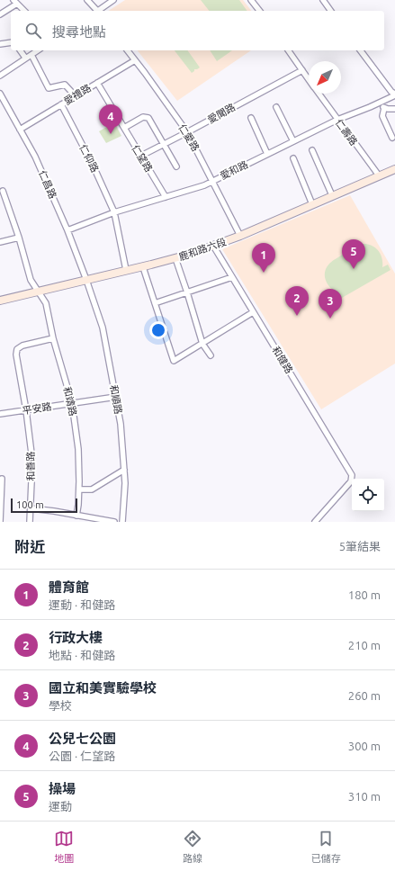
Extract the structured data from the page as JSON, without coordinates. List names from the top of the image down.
{
  "streets": {
    "main road": ["鹿和路六段"],
    "street": [
      "愛禮路",
      "愛聞路",
      "仁壽路",
      "仁愛路",
      "仁仰路",
      "仁望路",
      "愛和路",
      "仁昌路",
      "和健路",
      "和順路",
      "和靖路",
      "平安路",
      "和善路"
    ]
  },
  "crossings": [
    ["愛禮路", "仁愛路"],
    ["愛禮路", "仁仰路"],
    ["愛禮路", "仁望路"],
    ["愛禮路", "仁昌路"],
    ["愛聞路", "仁壽路"],
    ["愛聞路", "仁愛路"],
    ["愛聞路", "仁望路"],
    ["仁壽路", "愛和路"],
    ["仁壽路", "鹿和路六段"],
    ["仁愛路", "愛和路"],
    ["仁愛路", "鹿和路六段"],
    ["仁仰路", "愛和路"],
    ["仁仰路", "鹿和路六段"],
    ["仁望路", "愛和路"],
    ["愛和路", "仁昌路"],
    ["仁昌路", "鹿和路六段"],
    ["仁昌路", "和順路"],
    ["鹿和路六段", "和健路"],
    ["鹿和路六段", "和順路"],
    ["鹿和路六段", "和靖路"],
    ["和順路", "平安路"],
    ["和靖路", "平安路"],
    ["和靖路", "和善路"],
    ["平安路", "和善路"]
  ],
  "scale_bar": "100 m",
  "north": "bottom left",
  "page": {
    "search": "搜尋地點",
    "pins": [
      "4",
      "5",
      "1",
      "2",
      "3"
    ],
    "scale": "100 m",
    "heading": ["附近", "5筆結果"],
    "list": [
      {
        "mark": "1",
        "name": "體育館",
        "note": "運動 · 和健路",
        "value": "180 m"
      },
      {
        "mark": "2",
        "name": "行政大樓",
        "note": "地點 · 和健路",
        "value": "210 m"
      },
      {
        "mark": "3",
        "name": "國立和美實驗學校",
        "note": "學校",
        "value": "260 m"
      },
      {
        "mark": "4",
        "name": "公兒七公園",
        "note": "公園 · 仁望路",
        "value": "300 m"
      },
      {
        "mark": "5",
        "name": "操場",
        "note": "運動",
        "value": "310 m"
      }
    ],
    "nav": ["地圖", "路線", "已儲存"]
  }
}
